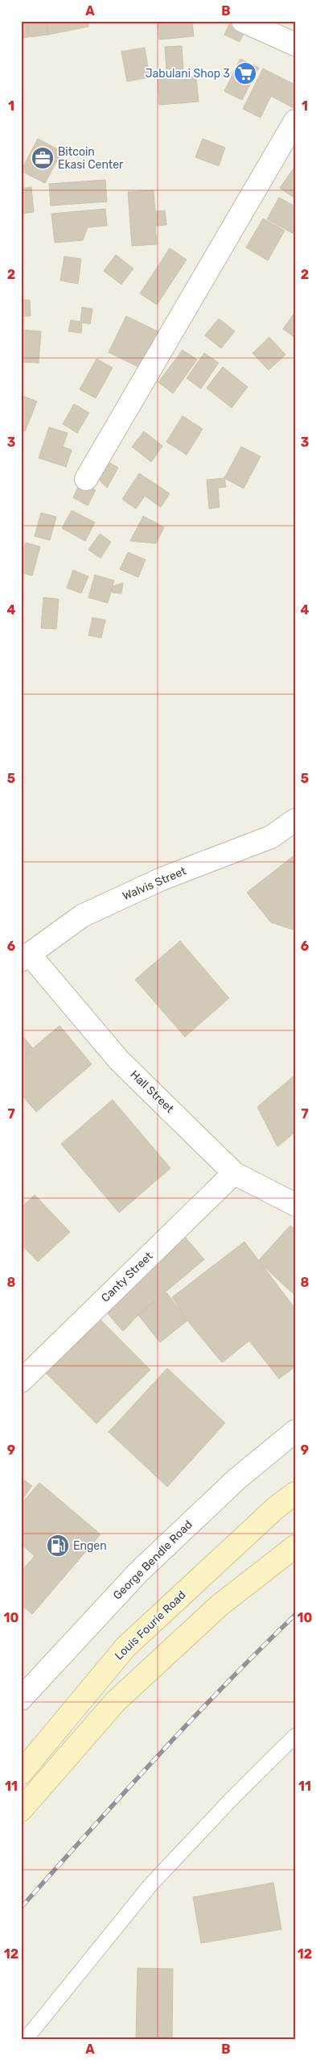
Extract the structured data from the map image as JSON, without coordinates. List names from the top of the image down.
{
  "streets": {
    "main road": ["Louis Fourie Road"],
    "street": [
      "Walvis Street",
      "Hall Street",
      "Canty Street",
      "George Bendle Road"
    ]
  },
  "crossings": [
    ["Walvis Street", "Hall Street"],
    ["Hall Street", "Canty Street"]
  ],
  "places": {
    "supermarket": ["Jabulani Shop 3"],
    "office": ["Bitcoin Ekasi Center"],
    "fuel station": ["Engen"]
  },
  "grid": {
    "columns": ["A", "B"],
    "rows": [
      "1",
      "2",
      "3",
      "4",
      "5",
      "6",
      "7",
      "8",
      "9",
      "10",
      "11",
      "12"
    ]
  }
}
